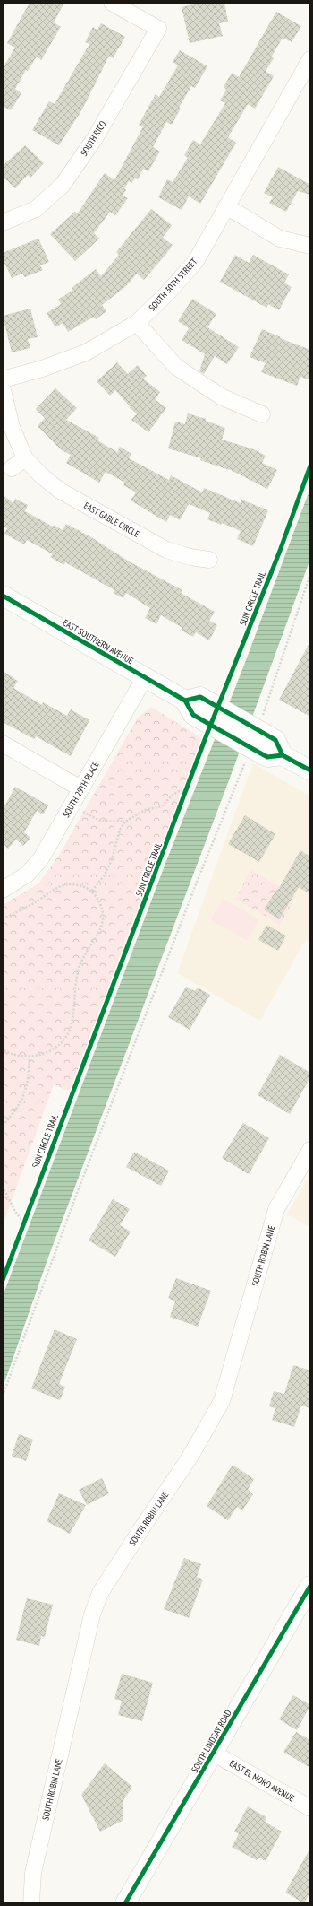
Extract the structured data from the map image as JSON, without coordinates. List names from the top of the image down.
{
  "streets": {
    "main road": ["EAST SOUTHERN AVENUE", "SOUTH LINDSAY ROAD"],
    "street": [
      "SOUTH RICO",
      "SOUTH 30TH STREET",
      "EAST GABLE CIRCLE",
      "SOUTH 29TH PLACE",
      "SOUTH ROBIN LANE",
      "EAST EL MORO AVENUE"
    ],
    "cycle path": ["SUN CIRCLE TRAIL"]
  },
  "crossings": [
    ["EAST SOUTHERN AVENUE", "SOUTH 29TH PLACE"],
    ["SOUTH LINDSAY ROAD", "EAST EL MORO AVENUE"]
  ]
}
